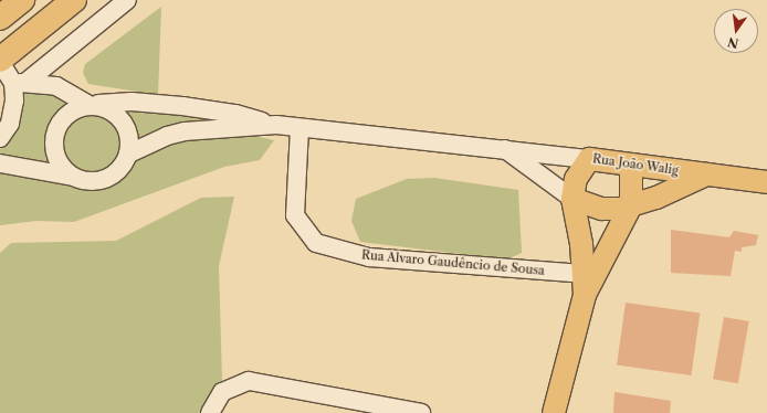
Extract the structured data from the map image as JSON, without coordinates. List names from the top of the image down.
{
  "streets": {
    "main road": ["Rua João Walig"],
    "street": ["Rua Alvaro Gaudêncio de Sousa"]
  },
  "crossings": [
    ["Rua João Walig", "Rua Alvaro Gaudêncio de Sousa"]
  ],
  "north": "bottom"
}
